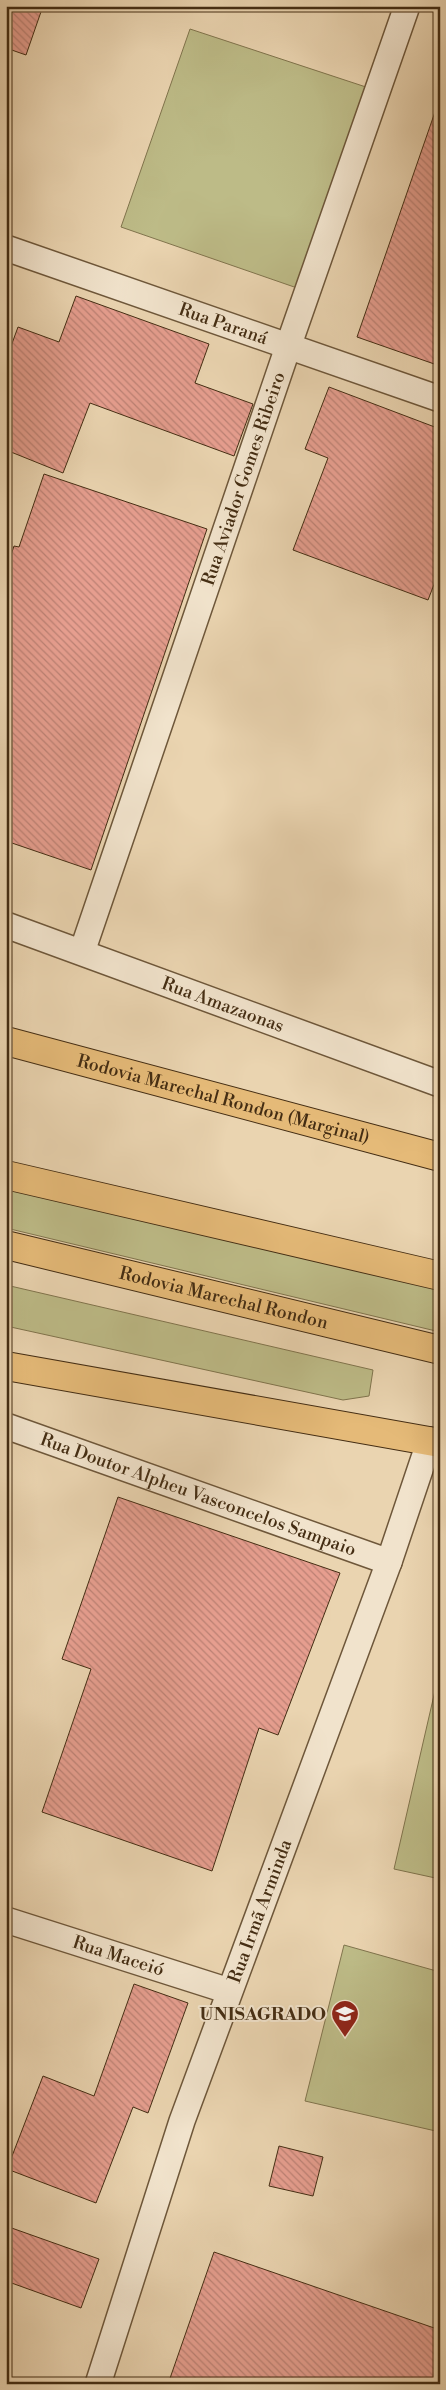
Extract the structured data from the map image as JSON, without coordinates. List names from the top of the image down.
{
  "streets": {
    "highway": ["Rodovia Marechal Rondon (Marginal)", "Rodovia Marechal Rondon"],
    "street": [
      "Rua Paraná",
      "Rua Aviador Gomes Ribeiro",
      "Rua Amazaonas",
      "Rua Doutor Alpheu Vasconcelos Sampaio",
      "Rua Irmã Arminda",
      "Rua Maceió"
    ]
  },
  "crossings": [
    ["Rua Paraná", "Rua Aviador Gomes Ribeiro"],
    ["Rua Aviador Gomes Ribeiro", "Rua Amazaonas"],
    ["Rua Doutor Alpheu Vasconcelos Sampaio", "Rua Irmã Arminda"],
    ["Rua Irmã Arminda", "Rua Maceió"]
  ],
  "places": {
    "school or university": ["UNISAGRADO"]
  }
}
